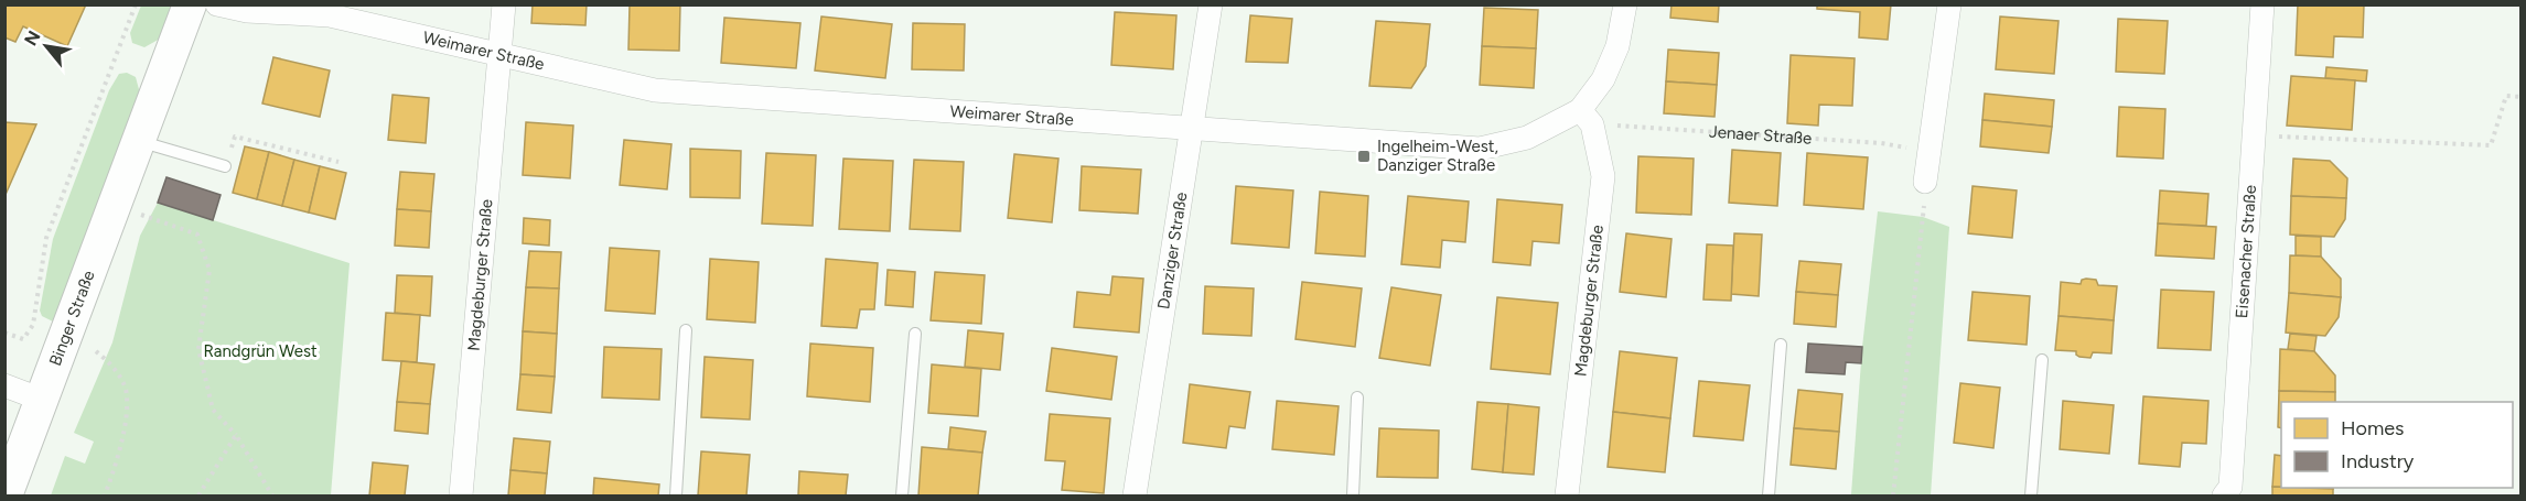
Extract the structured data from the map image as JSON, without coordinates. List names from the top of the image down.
{
  "streets": {
    "main road": ["Binger Straße"],
    "street": [
      "Weimarer Straße",
      "Danziger Straße",
      "Eisenacher Straße",
      "Magdeburger Straße"
    ],
    "path": ["Jenaer Straße"]
  },
  "crossings": [
    ["Weimarer Straße", "Jenaer Straße"],
    ["Weimarer Straße", "Danziger Straße"],
    ["Weimarer Straße", "Magdeburger Straße"],
    ["Jenaer Straße", "Magdeburger Straße"]
  ],
  "parks": ["Randgrün West"],
  "places": {
    "transit": ["Ingelheim-West, Danziger Straße"]
  },
  "legend": ["Homes", "Industry"],
  "north": "top left"
}
